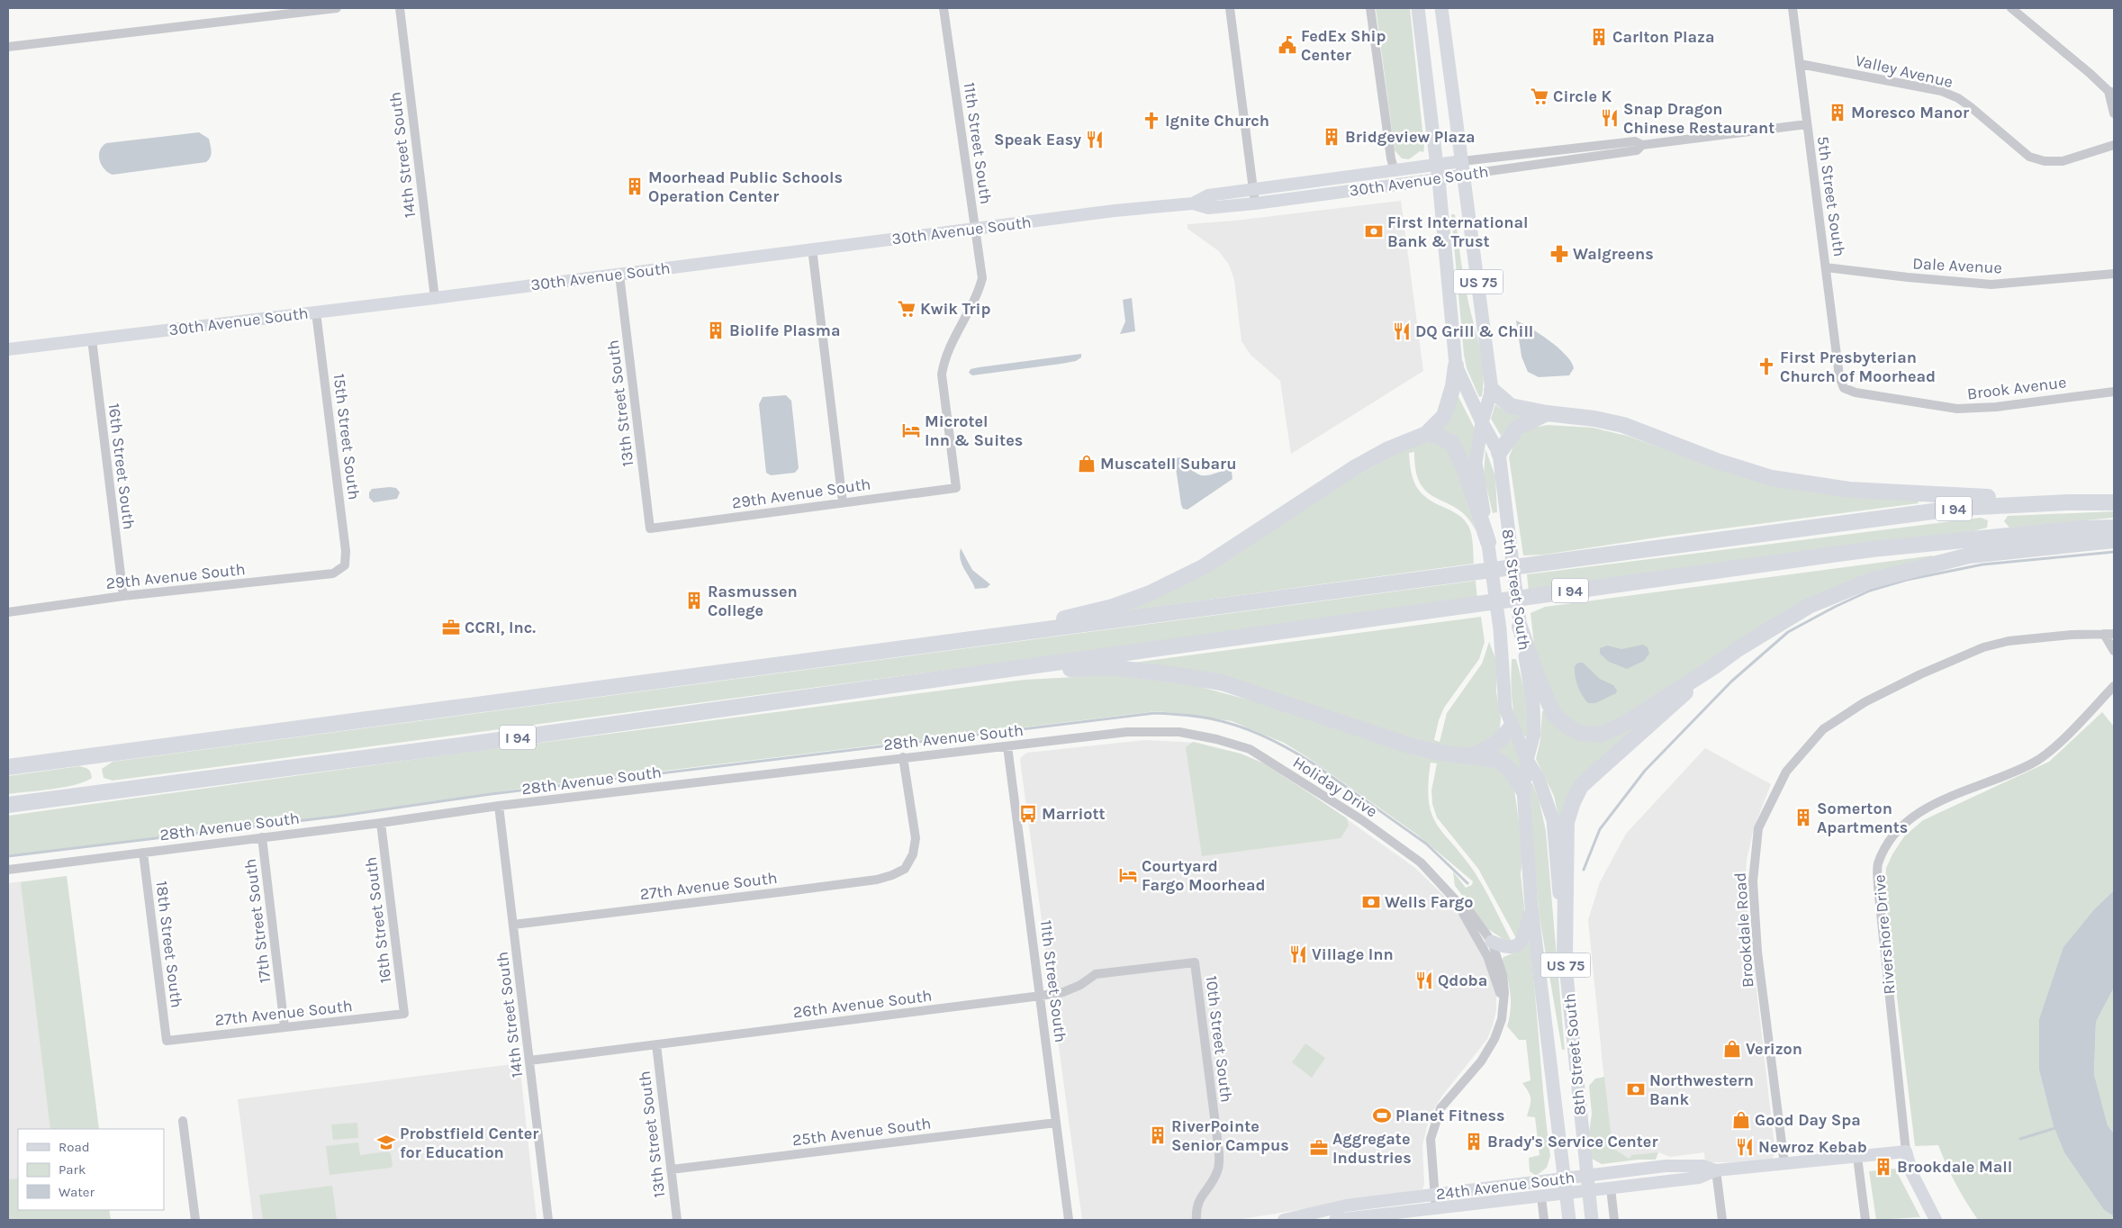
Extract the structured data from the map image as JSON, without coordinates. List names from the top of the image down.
{
  "streets": {
    "highway": ["I 94"],
    "main road": ["US 75", "8th Street South"],
    "street": [
      "Valley Avenue",
      "11th Street South",
      "14th Street South",
      "30th Avenue South",
      "5th Street South",
      "Dale Avenue",
      "Brook Avenue",
      "13th Street South",
      "15th Street South",
      "16th Street South",
      "29th Avenue South",
      "28th Avenue South",
      "Holiday Drive",
      "27th Avenue South",
      "17th Street South",
      "Brookdale Road",
      "Rivershore Drive",
      "18th Street South",
      "26th Avenue South",
      "10th Street South",
      "25th Avenue South",
      "24th Avenue South"
    ]
  },
  "crossings": [
    ["Valley Avenue", "5th Street South"],
    ["11th Street South", "30th Avenue South"],
    ["11th Street South", "29th Avenue South"],
    ["11th Street South", "28th Avenue South"],
    ["11th Street South", "26th Avenue South"],
    ["11th Street South", "25th Avenue South"],
    ["14th Street South", "30th Avenue South"],
    ["14th Street South", "28th Avenue South"],
    ["14th Street South", "27th Avenue South"],
    ["14th Street South", "26th Avenue South"],
    ["30th Avenue South", "5th Street South"],
    ["30th Avenue South", "13th Street South"],
    ["30th Avenue South", "15th Street South"],
    ["30th Avenue South", "16th Street South"],
    ["30th Avenue South", "8th Street South"],
    ["5th Street South", "Dale Avenue"],
    ["5th Street South", "Brook Avenue"],
    ["13th Street South", "29th Avenue South"],
    ["13th Street South", "26th Avenue South"],
    ["13th Street South", "25th Avenue South"],
    ["15th Street South", "29th Avenue South"],
    ["16th Street South", "29th Avenue South"],
    ["16th Street South", "28th Avenue South"],
    ["16th Street South", "27th Avenue South"],
    ["8th Street South", "24th Avenue South"],
    ["28th Avenue South", "Holiday Drive"],
    ["28th Avenue South", "27th Avenue South"],
    ["28th Avenue South", "17th Street South"],
    ["28th Avenue South", "18th Street South"],
    ["Holiday Drive", "24th Avenue South"],
    ["27th Avenue South", "17th Street South"],
    ["27th Avenue South", "18th Street South"],
    ["Brookdale Road", "24th Avenue South"],
    ["Rivershore Drive", "24th Avenue South"],
    ["26th Avenue South", "10th Street South"]
  ],
  "places": {
    "building": [
      "Carlton Plaza",
      "Moresco Manor",
      "Bridgeview Plaza",
      "Moorhead Public Schools Operation Center",
      "Biolife Plasma",
      "Rasmussen College",
      "Somerton Apartments",
      "RiverPointe Senior Campus",
      "Brady's Service Center",
      "Brookdale Mall"
    ],
    "public building": ["FedEx Ship Center"],
    "supermarket": ["Circle K", "Kwik Trip"],
    "restaurant": [
      "Snap Dragon Chinese Restaurant",
      "Speak Easy",
      "DQ Grill & Chill",
      "Village Inn",
      "Qdoba",
      "Newroz Kebab"
    ],
    "church": ["Ignite Church", "First Presbyterian Church of Moorhead"],
    "bank": ["First International Bank & Trust", "Wells Fargo", "Northwestern Bank"],
    "pharmacy": ["Walgreens"],
    "hotel": ["Microtel Inn & Suites", "Courtyard Fargo Moorhead"],
    "shop": ["Muscatell Subaru", "Verizon", "Good Day Spa"],
    "office": ["CCRI, Inc.", "Aggregate Industries"],
    "bus stop": ["Marriott"],
    "sports": ["Planet Fitness"],
    "school or university": ["Probstfield Center for Education"]
  },
  "legend": ["Road", "Park", "Water"]
}
